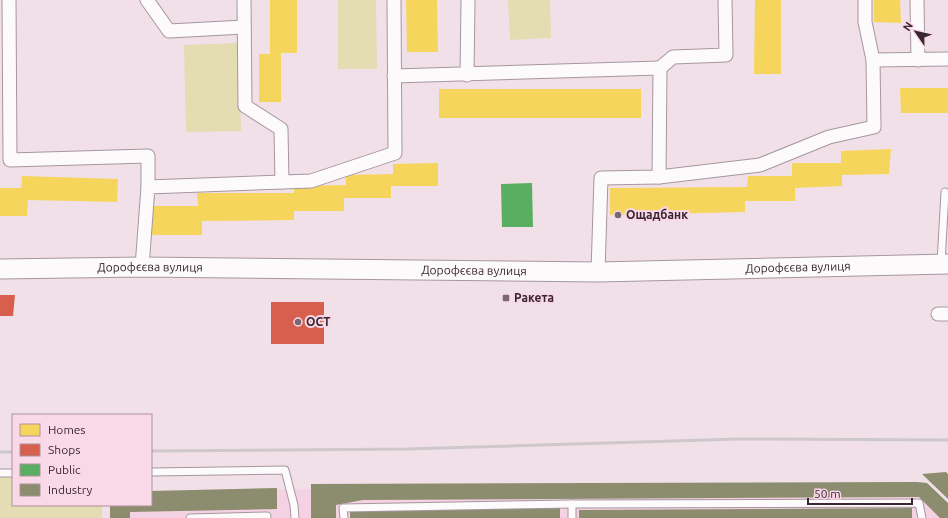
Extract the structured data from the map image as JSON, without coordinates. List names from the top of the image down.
{
  "streets": {
    "street": ["Дорофєєва вулиця"]
  },
  "places": {
    "other": ["Ощадбанк", "ОСТ"],
    "transit": ["Ракета"]
  },
  "legend": [
    "Homes",
    "Shops",
    "Public",
    "Industry"
  ],
  "scale_bar": "50 m",
  "north": "top left"
}
